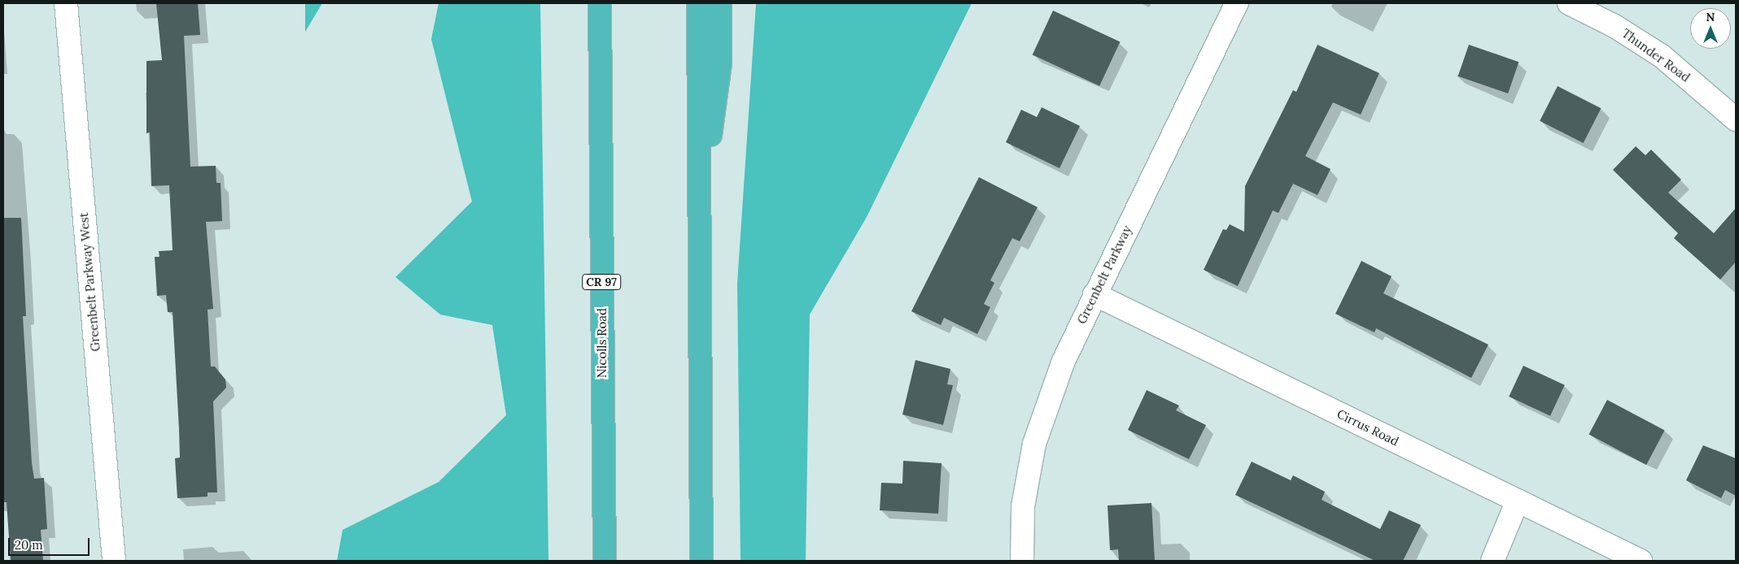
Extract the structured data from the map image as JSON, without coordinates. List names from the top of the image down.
{
  "streets": {
    "highway": ["CR 97", "Nicolls Road"],
    "street": [
      "Thunder Road",
      "Greenbelt Parkway",
      "Greenbelt Parkway West",
      "Cirrus Road"
    ]
  },
  "crossings": [
    ["Greenbelt Parkway", "Cirrus Road"]
  ],
  "scale_bar": "20 m",
  "north": "top"
}
